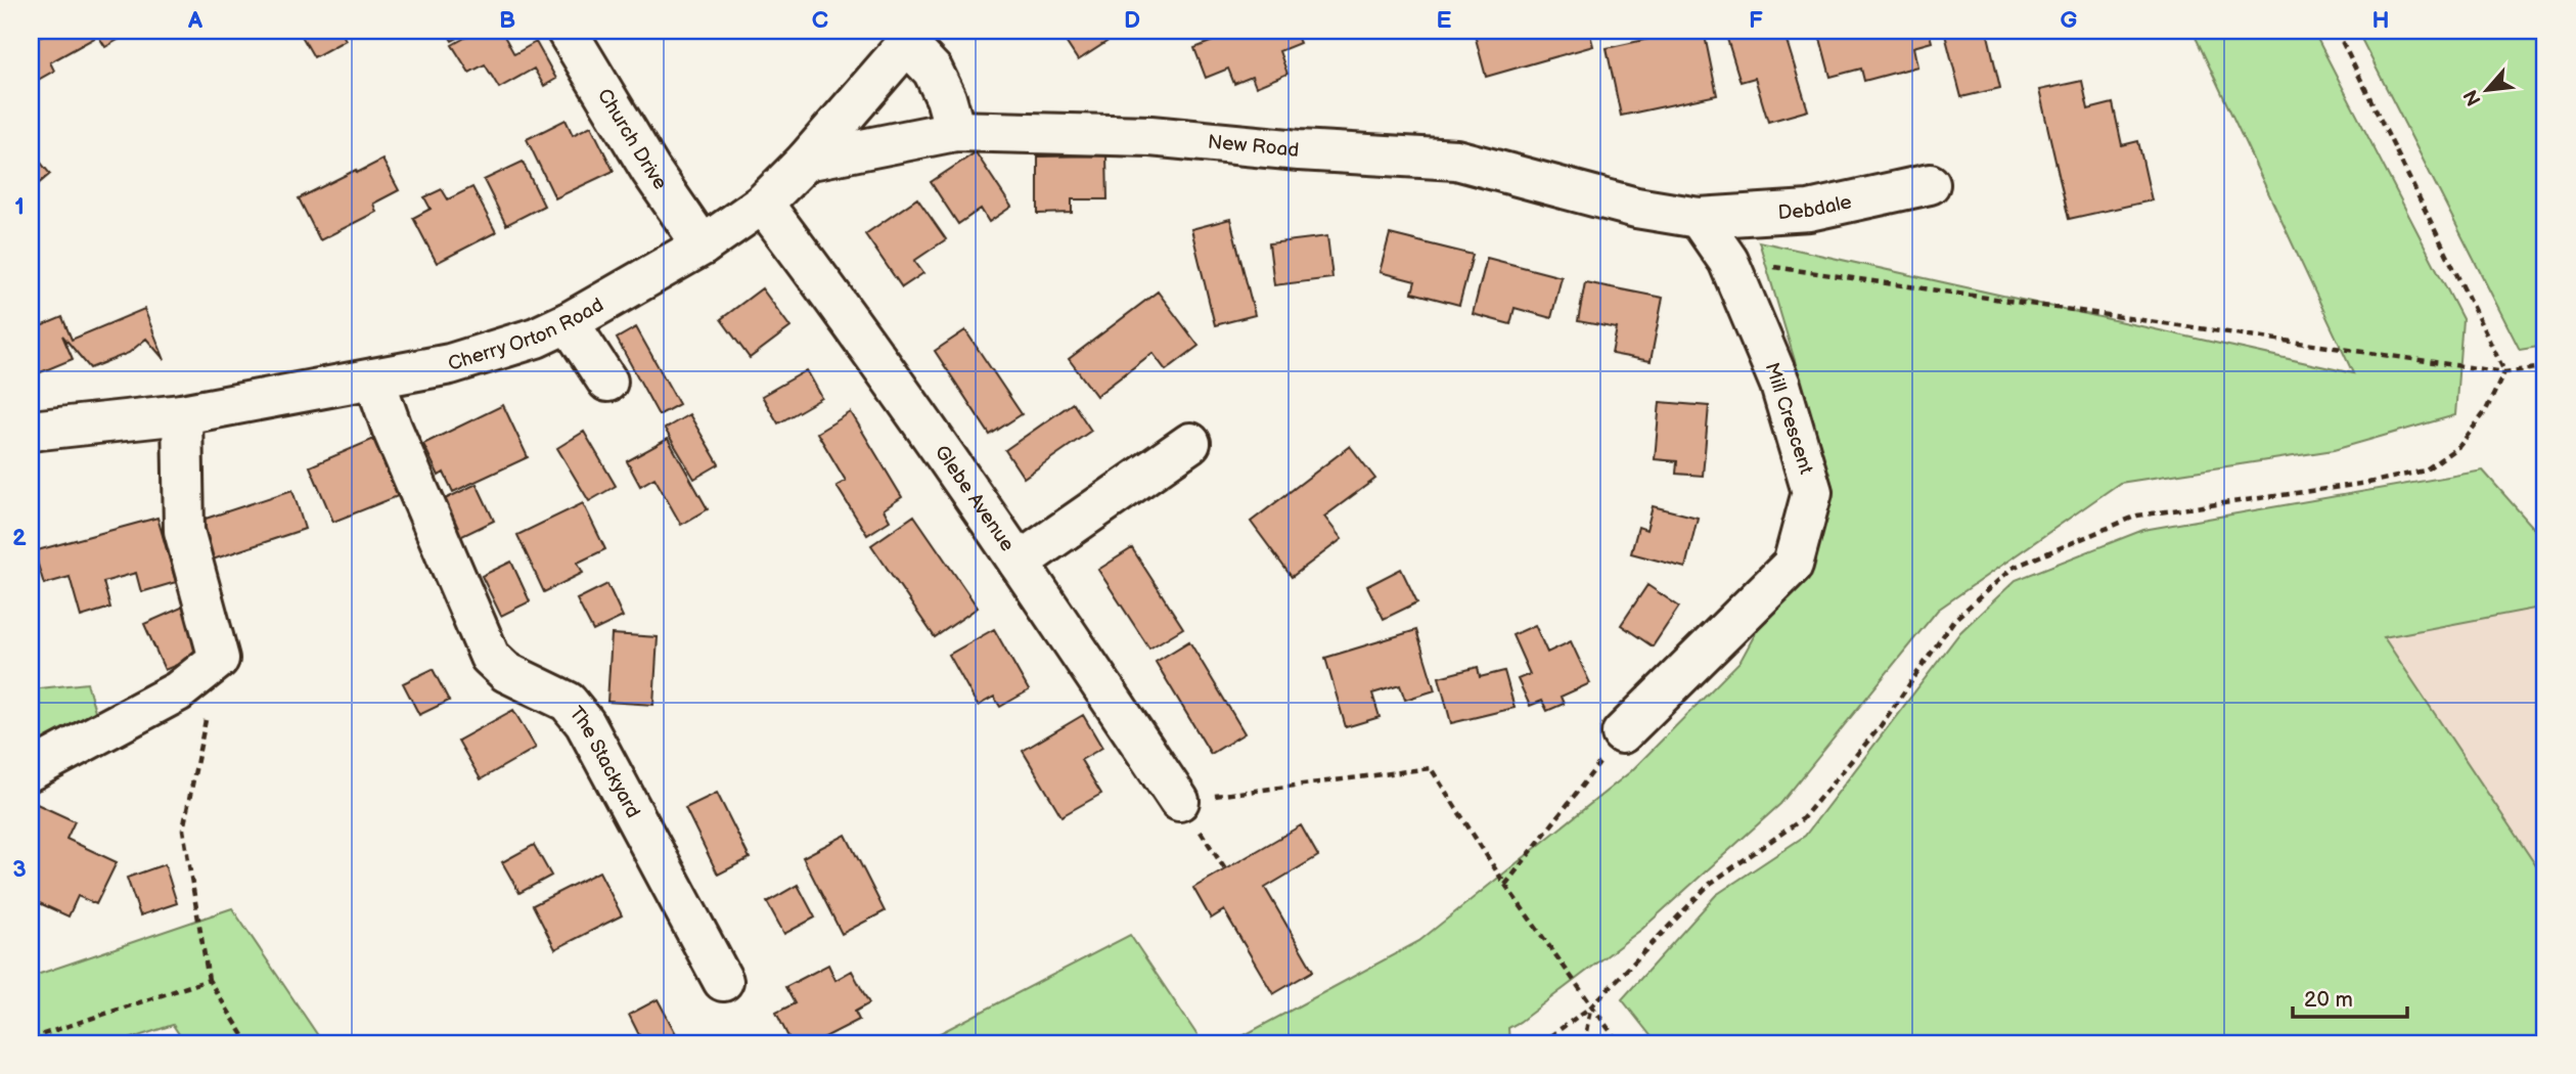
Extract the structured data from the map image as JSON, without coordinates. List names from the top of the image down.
{
  "streets": {
    "street": [
      "Church Drive",
      "New Road",
      "Debdale",
      "Cherry Orton Road",
      "Mill Crescent",
      "Glebe Avenue",
      "The Stackyard"
    ]
  },
  "crossings": [
    ["Church Drive", "Cherry Orton Road"],
    ["New Road", "Debdale"],
    ["New Road", "Cherry Orton Road"],
    ["New Road", "Mill Crescent"],
    ["Debdale", "Mill Crescent"],
    ["Cherry Orton Road", "Glebe Avenue"],
    ["Cherry Orton Road", "The Stackyard"]
  ],
  "scale_bar": "20 m",
  "north": "bottom left",
  "grid": {
    "columns": [
      "A",
      "B",
      "C",
      "D",
      "E",
      "F",
      "G",
      "H"
    ],
    "rows": ["1", "2", "3"]
  }
}
